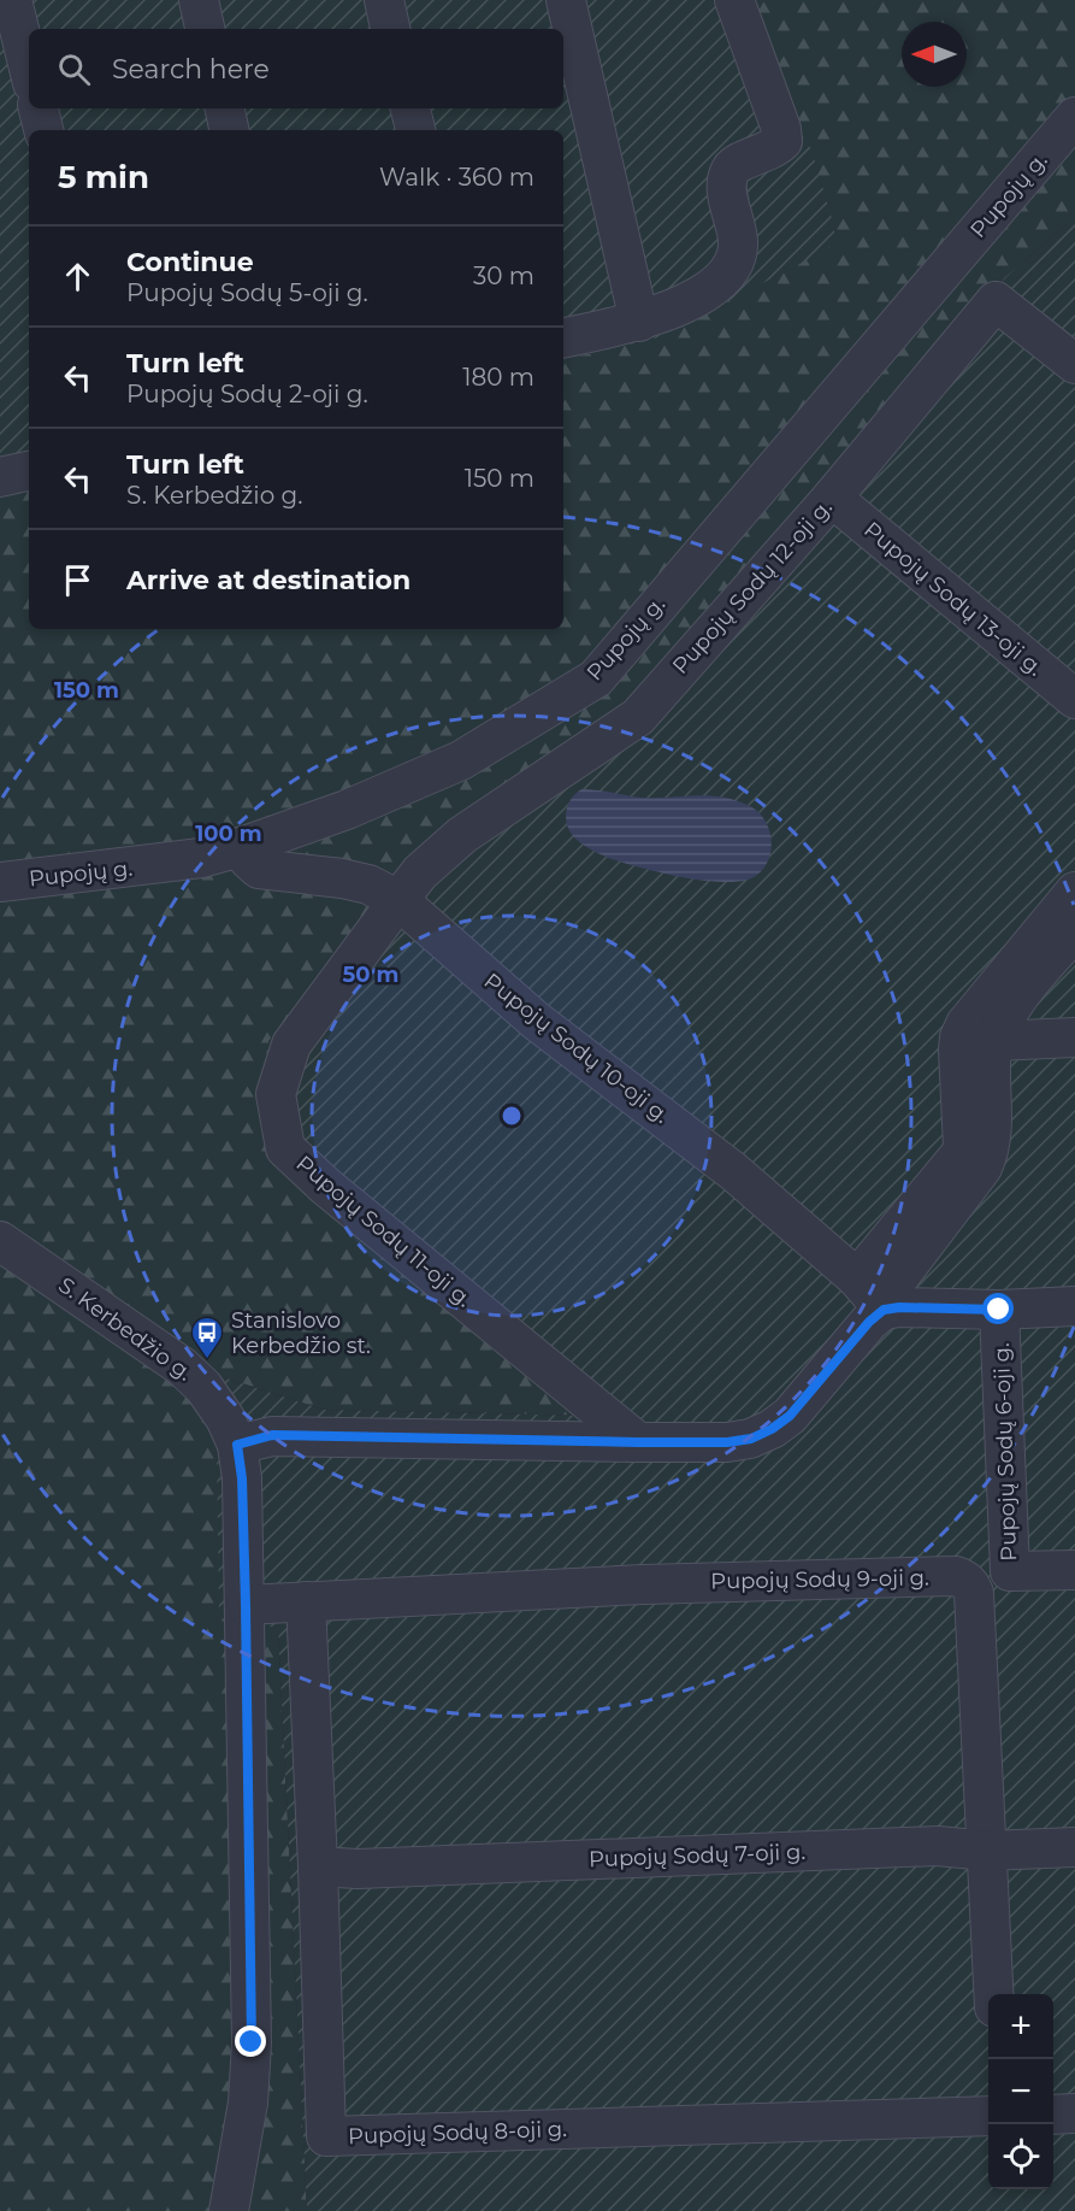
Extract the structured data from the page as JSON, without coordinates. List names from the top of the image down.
{
  "streets": {
    "street": [
      "Pupojų g.",
      "Pupojų Sodų 12-oji g.",
      "Pupojų Sodų 13-oji g.",
      "Pupojų Sodų 10-oji g.",
      "Pupojų Sodų 11-oji g.",
      "S. Kerbedžio g.",
      "Pupojų Sodų 6-oji g.",
      "Pupojų Sodų 9-oji g.",
      "Pupojų Sodų 7-oji g.",
      "Pupojų Sodų 8-oji g."
    ]
  },
  "crossings": [
    ["Pupojų g.", "Pupojų Sodų 10-oji g."],
    ["Pupojų Sodų 12-oji g.", "Pupojų Sodų 13-oji g."],
    ["Pupojų Sodų 12-oji g.", "Pupojų Sodų 10-oji g."],
    ["Pupojų Sodų 12-oji g.", "Pupojų Sodų 11-oji g."],
    ["Pupojų Sodų 10-oji g.", "Pupojų Sodų 11-oji g."],
    ["S. Kerbedžio g.", "Pupojų Sodų 9-oji g."],
    ["Pupojų Sodų 9-oji g.", "Pupojų Sodų 7-oji g."],
    ["Pupojų Sodų 9-oji g.", "Pupojų Sodų 8-oji g."],
    ["Pupojų Sodų 7-oji g.", "Pupojų Sodų 8-oji g."]
  ],
  "places": {
    "bus stop": ["Stanislovo Kerbedžio st."]
  },
  "north": "left",
  "page": {
    "search": "Search here",
    "heading": ["5 min", "Walk · 360 m"],
    "list": [
      ["Continue", "Pupojų Sodų 5-oji g.", "30 m"],
      ["Turn left", "Pupojų Sodų 2-oji g.", "180 m"],
      ["Turn left", "S. Kerbedžio g.", "150 m"],
      "Arrive at destination"
    ],
    "map_buttons": ["+", "−"]
  },
  "rings": ["150 m", "100 m", "50 m"]
}
